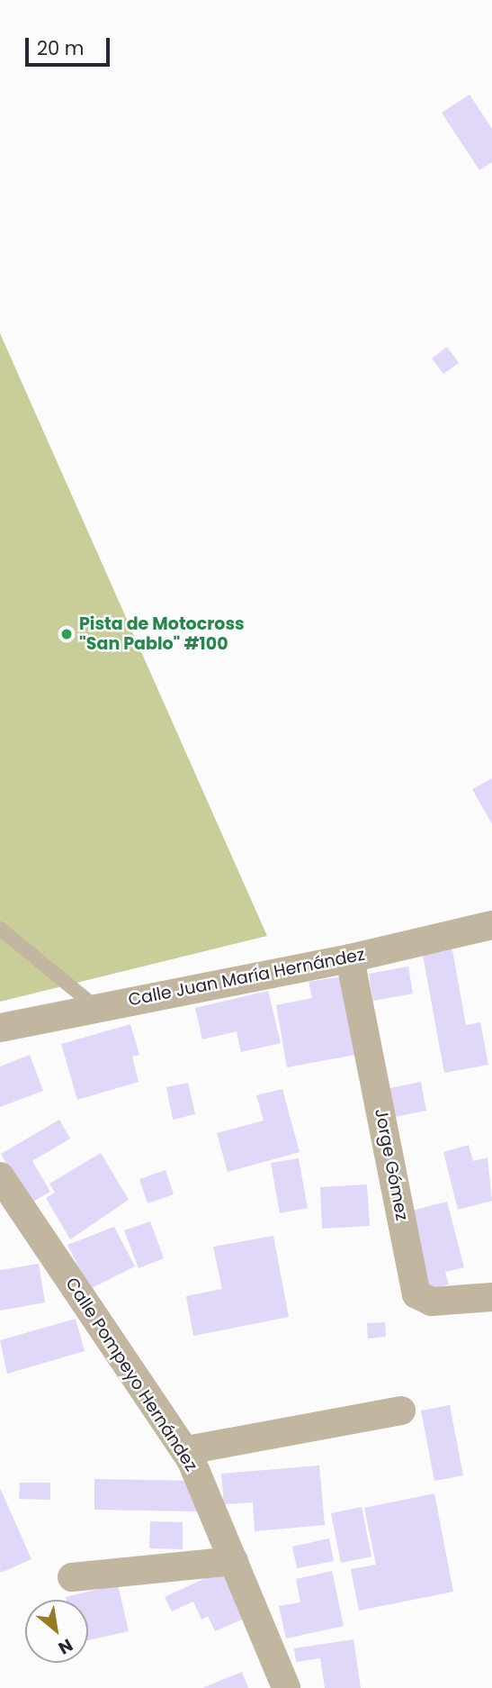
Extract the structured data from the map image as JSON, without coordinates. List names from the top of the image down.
{
  "streets": {
    "street": ["Calle Juan María Hernández", "Jorge Gómez", "Calle Pompeyo Hernández"]
  },
  "crossings": [
    ["Calle Juan María Hernández", "Jorge Gómez"]
  ],
  "places": ["Pista de Motocross \"San Pablo\" #100"],
  "scale_bar": "20 m",
  "north": "bottom right"
}
